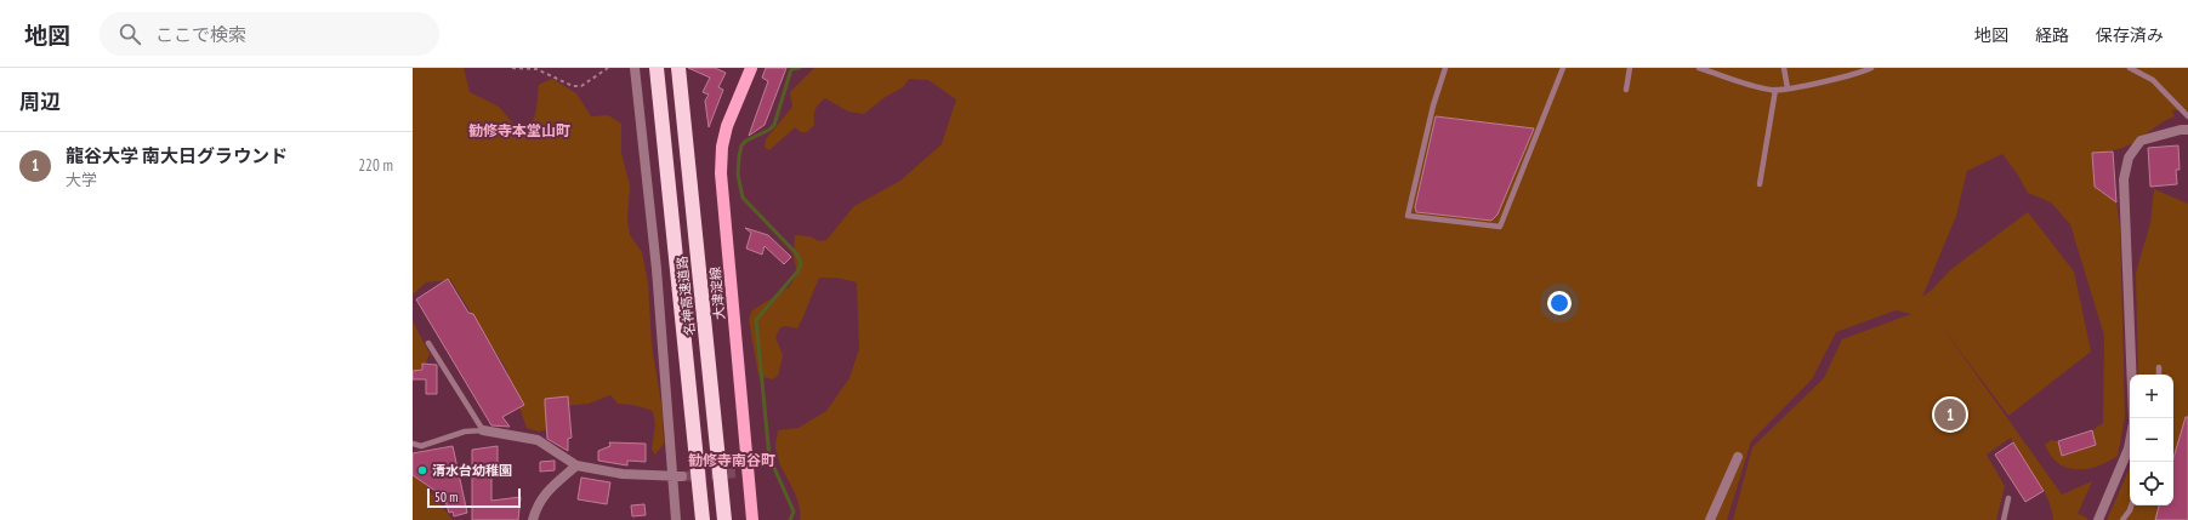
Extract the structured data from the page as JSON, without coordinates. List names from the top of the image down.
{
  "streets": {
    "highway": ["名神高速道路"],
    "main road": ["大津淀線"]
  },
  "districts": ["勧修寺本堂山町", "勧修寺南谷町"],
  "places": ["清水台幼稚園"],
  "scale_bar": "50 m",
  "page": {
    "header": "地図",
    "search": "ここで検索",
    "nav": ["地図", "経路", "保存済み"],
    "heading": "周辺",
    "list": [
      {
        "mark": "1",
        "name": "龍谷大学 南大日グラウンド",
        "note": "大学",
        "value": "220 m"
      }
    ],
    "map_buttons": ["+", "−"],
    "pins": "1",
    "scale": "50 m"
  }
}
